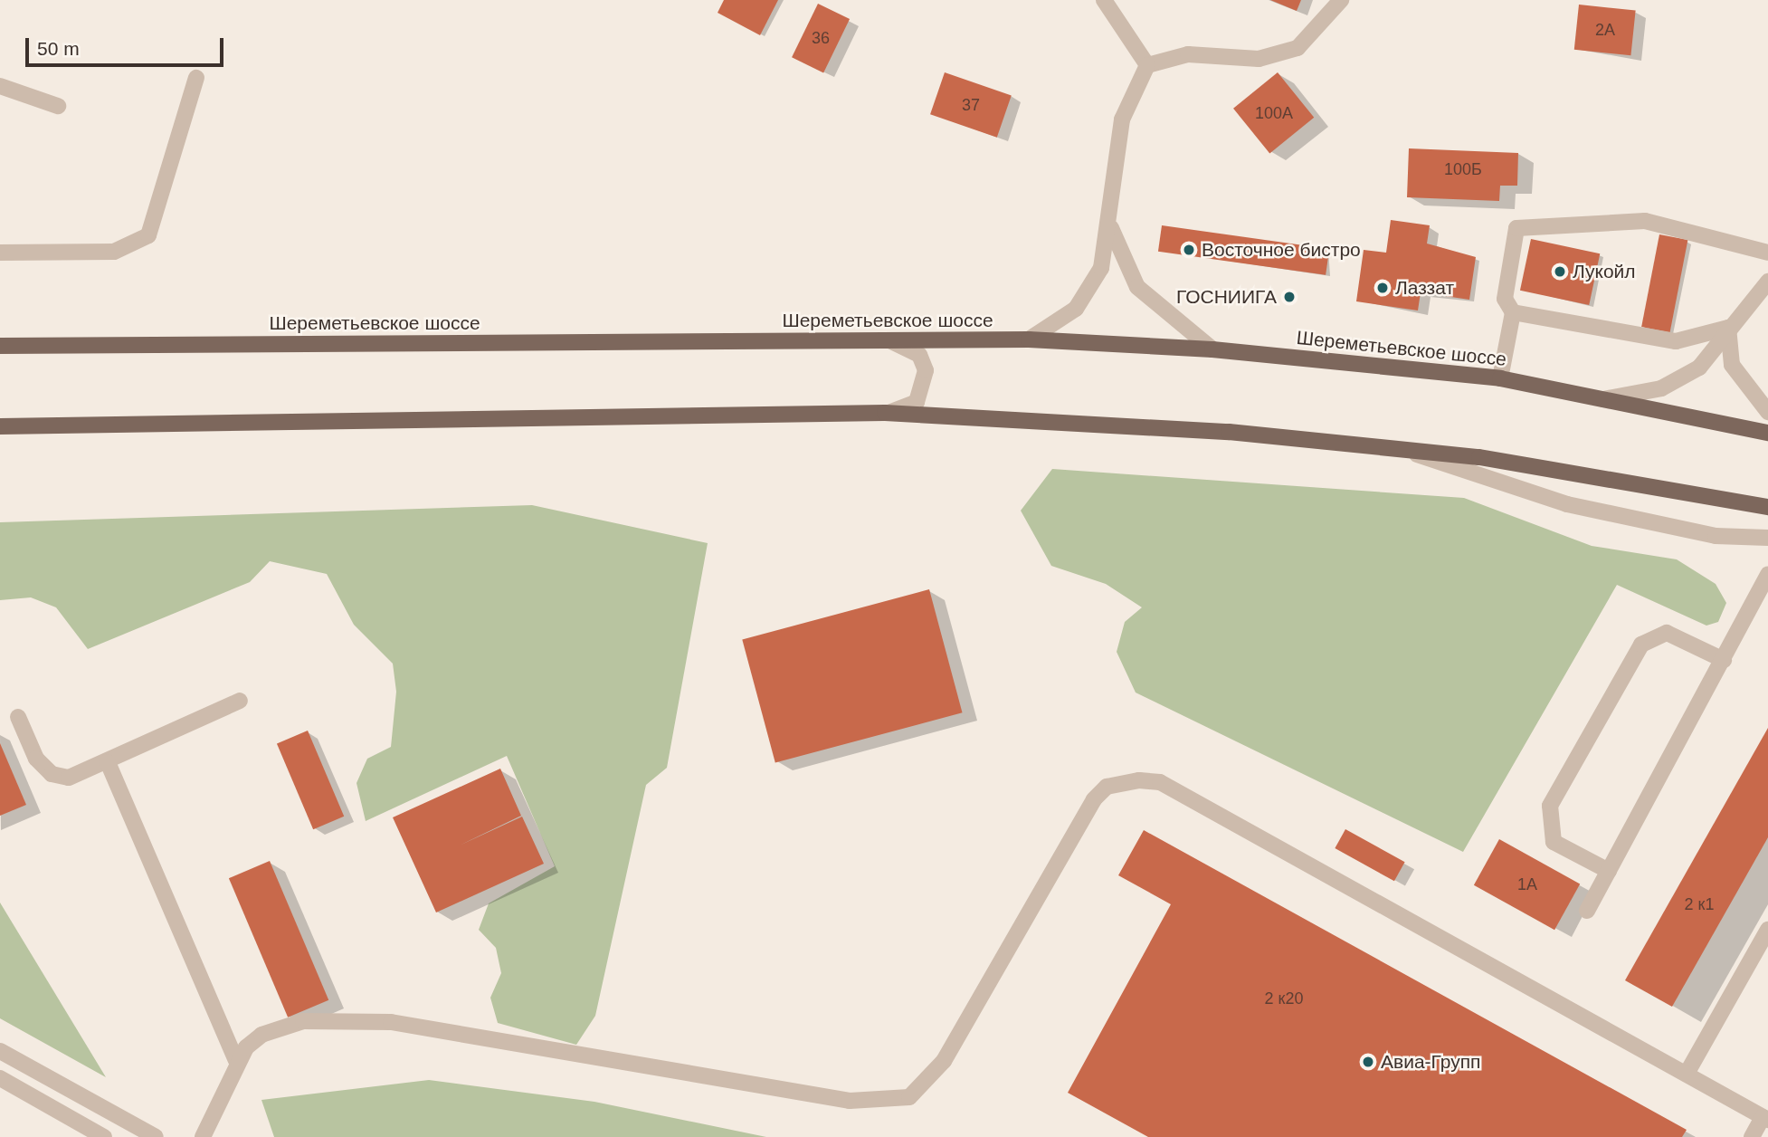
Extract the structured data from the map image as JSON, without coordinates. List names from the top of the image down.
{
  "streets": {
    "main road": ["Шереметьевское шоссе"]
  },
  "places": [
    "Восточное бистро",
    "Лукойл",
    "Лаззат",
    "ГОСНИИГА",
    "Авиа-Групп"
  ],
  "house_numbers": [
    "2А",
    "36",
    "37",
    "100А",
    "100Б",
    "1А",
    "2 к1",
    "2 к20"
  ],
  "scale_bar": "50 m"
}
